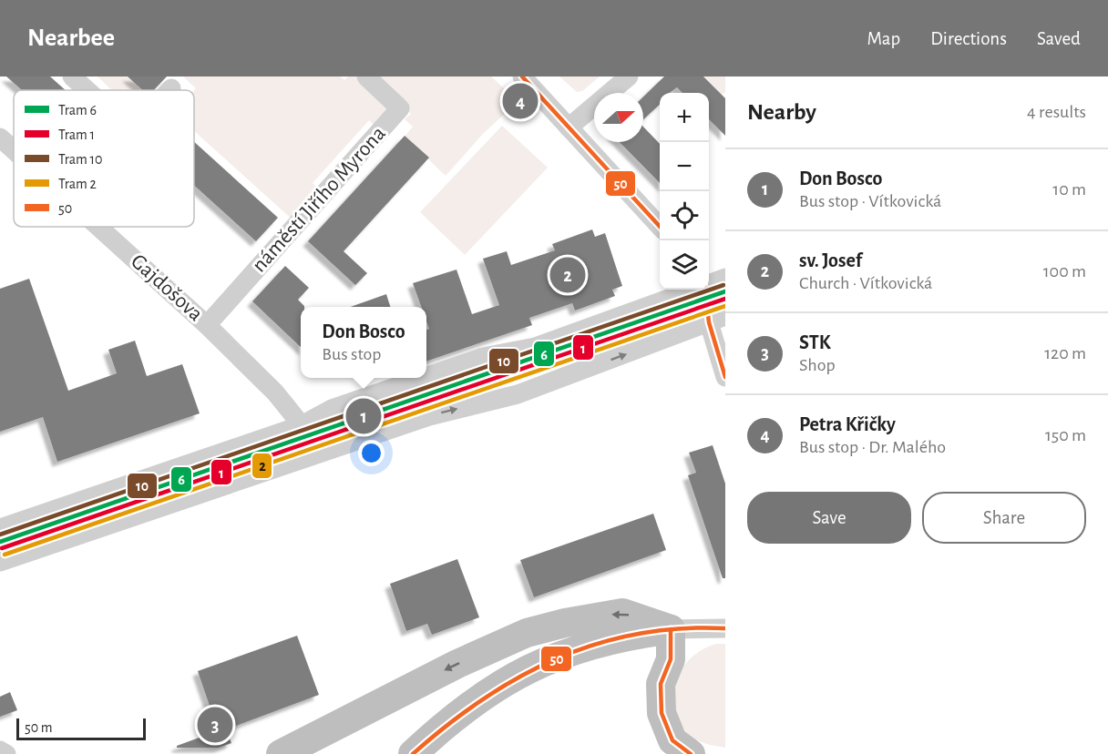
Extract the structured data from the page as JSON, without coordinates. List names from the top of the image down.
{
  "streets": {
    "street": ["náměstí Jiřího Myrona", "Gajdošova"]
  },
  "crossings": [
    ["náměstí Jiřího Myrona", "Gajdošova"]
  ],
  "lines": [
    "transit line 50",
    "tram line 10",
    "tram line 6",
    "tram line 1",
    "tram line 2"
  ],
  "legend": [
    "Tram 6",
    "Tram 1",
    "Tram 10",
    "Tram 2",
    "50"
  ],
  "scale_bar": "50 m",
  "north": "right",
  "page": {
    "header": "Nearbee",
    "nav": ["Map", "Directions", "Saved"],
    "heading": ["Nearby", "4 results"],
    "pins": [
      "4",
      "2",
      "1",
      "3"
    ],
    "map_buttons": ["+", "−"],
    "list": [
      {
        "mark": "1",
        "name": "Don Bosco",
        "note": "Bus stop · Vítkovická",
        "value": "10 m"
      },
      {
        "mark": "2",
        "name": "sv. Josef",
        "note": "Church · Vítkovická",
        "value": "100 m"
      },
      {
        "mark": "3",
        "name": "STK",
        "note": "Shop",
        "value": "120 m"
      },
      {
        "mark": "4",
        "name": "Petra Křičky",
        "note": "Bus stop · Dr. Malého",
        "value": "150 m"
      }
    ],
    "popup": ["Don Bosco", "Bus stop"],
    "buttons": ["Save", "Share"],
    "scale": "50 m"
  }
}
